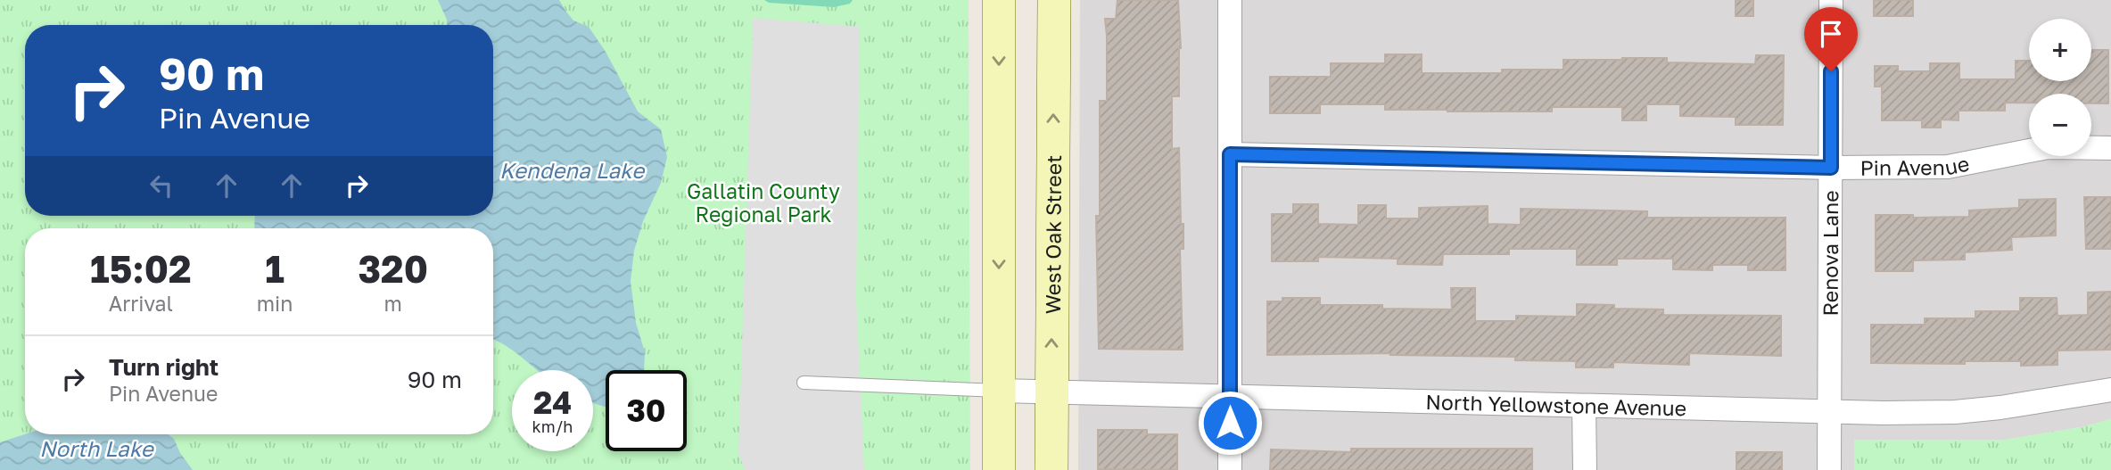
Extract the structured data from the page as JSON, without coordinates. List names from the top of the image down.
{
  "streets": {
    "main road": ["West Oak Street"],
    "street": ["Pin Avenue", "Renova Lane", "North Yellowstone Avenue"]
  },
  "crossings": [
    ["Pin Avenue", "Renova Lane"],
    ["West Oak Street", "North Yellowstone Avenue"],
    ["Renova Lane", "North Yellowstone Avenue"]
  ],
  "water": ["Kendena Lake", "North Lake"],
  "parks": ["Gallatin County Regional Park"],
  "page": {
    "map_buttons": ["+", "−"],
    "turn": ["90 m", "Pin Avenue"],
    "eta": [
      "15:02",
      "Arrival",
      "1",
      "min",
      "320",
      "m"
    ],
    "list": [
      {
        "name": "Turn right",
        "note": "Pin Avenue",
        "value": "90 m"
      }
    ],
    "speed": "24 km/h",
    "limit": "30"
  }
}
